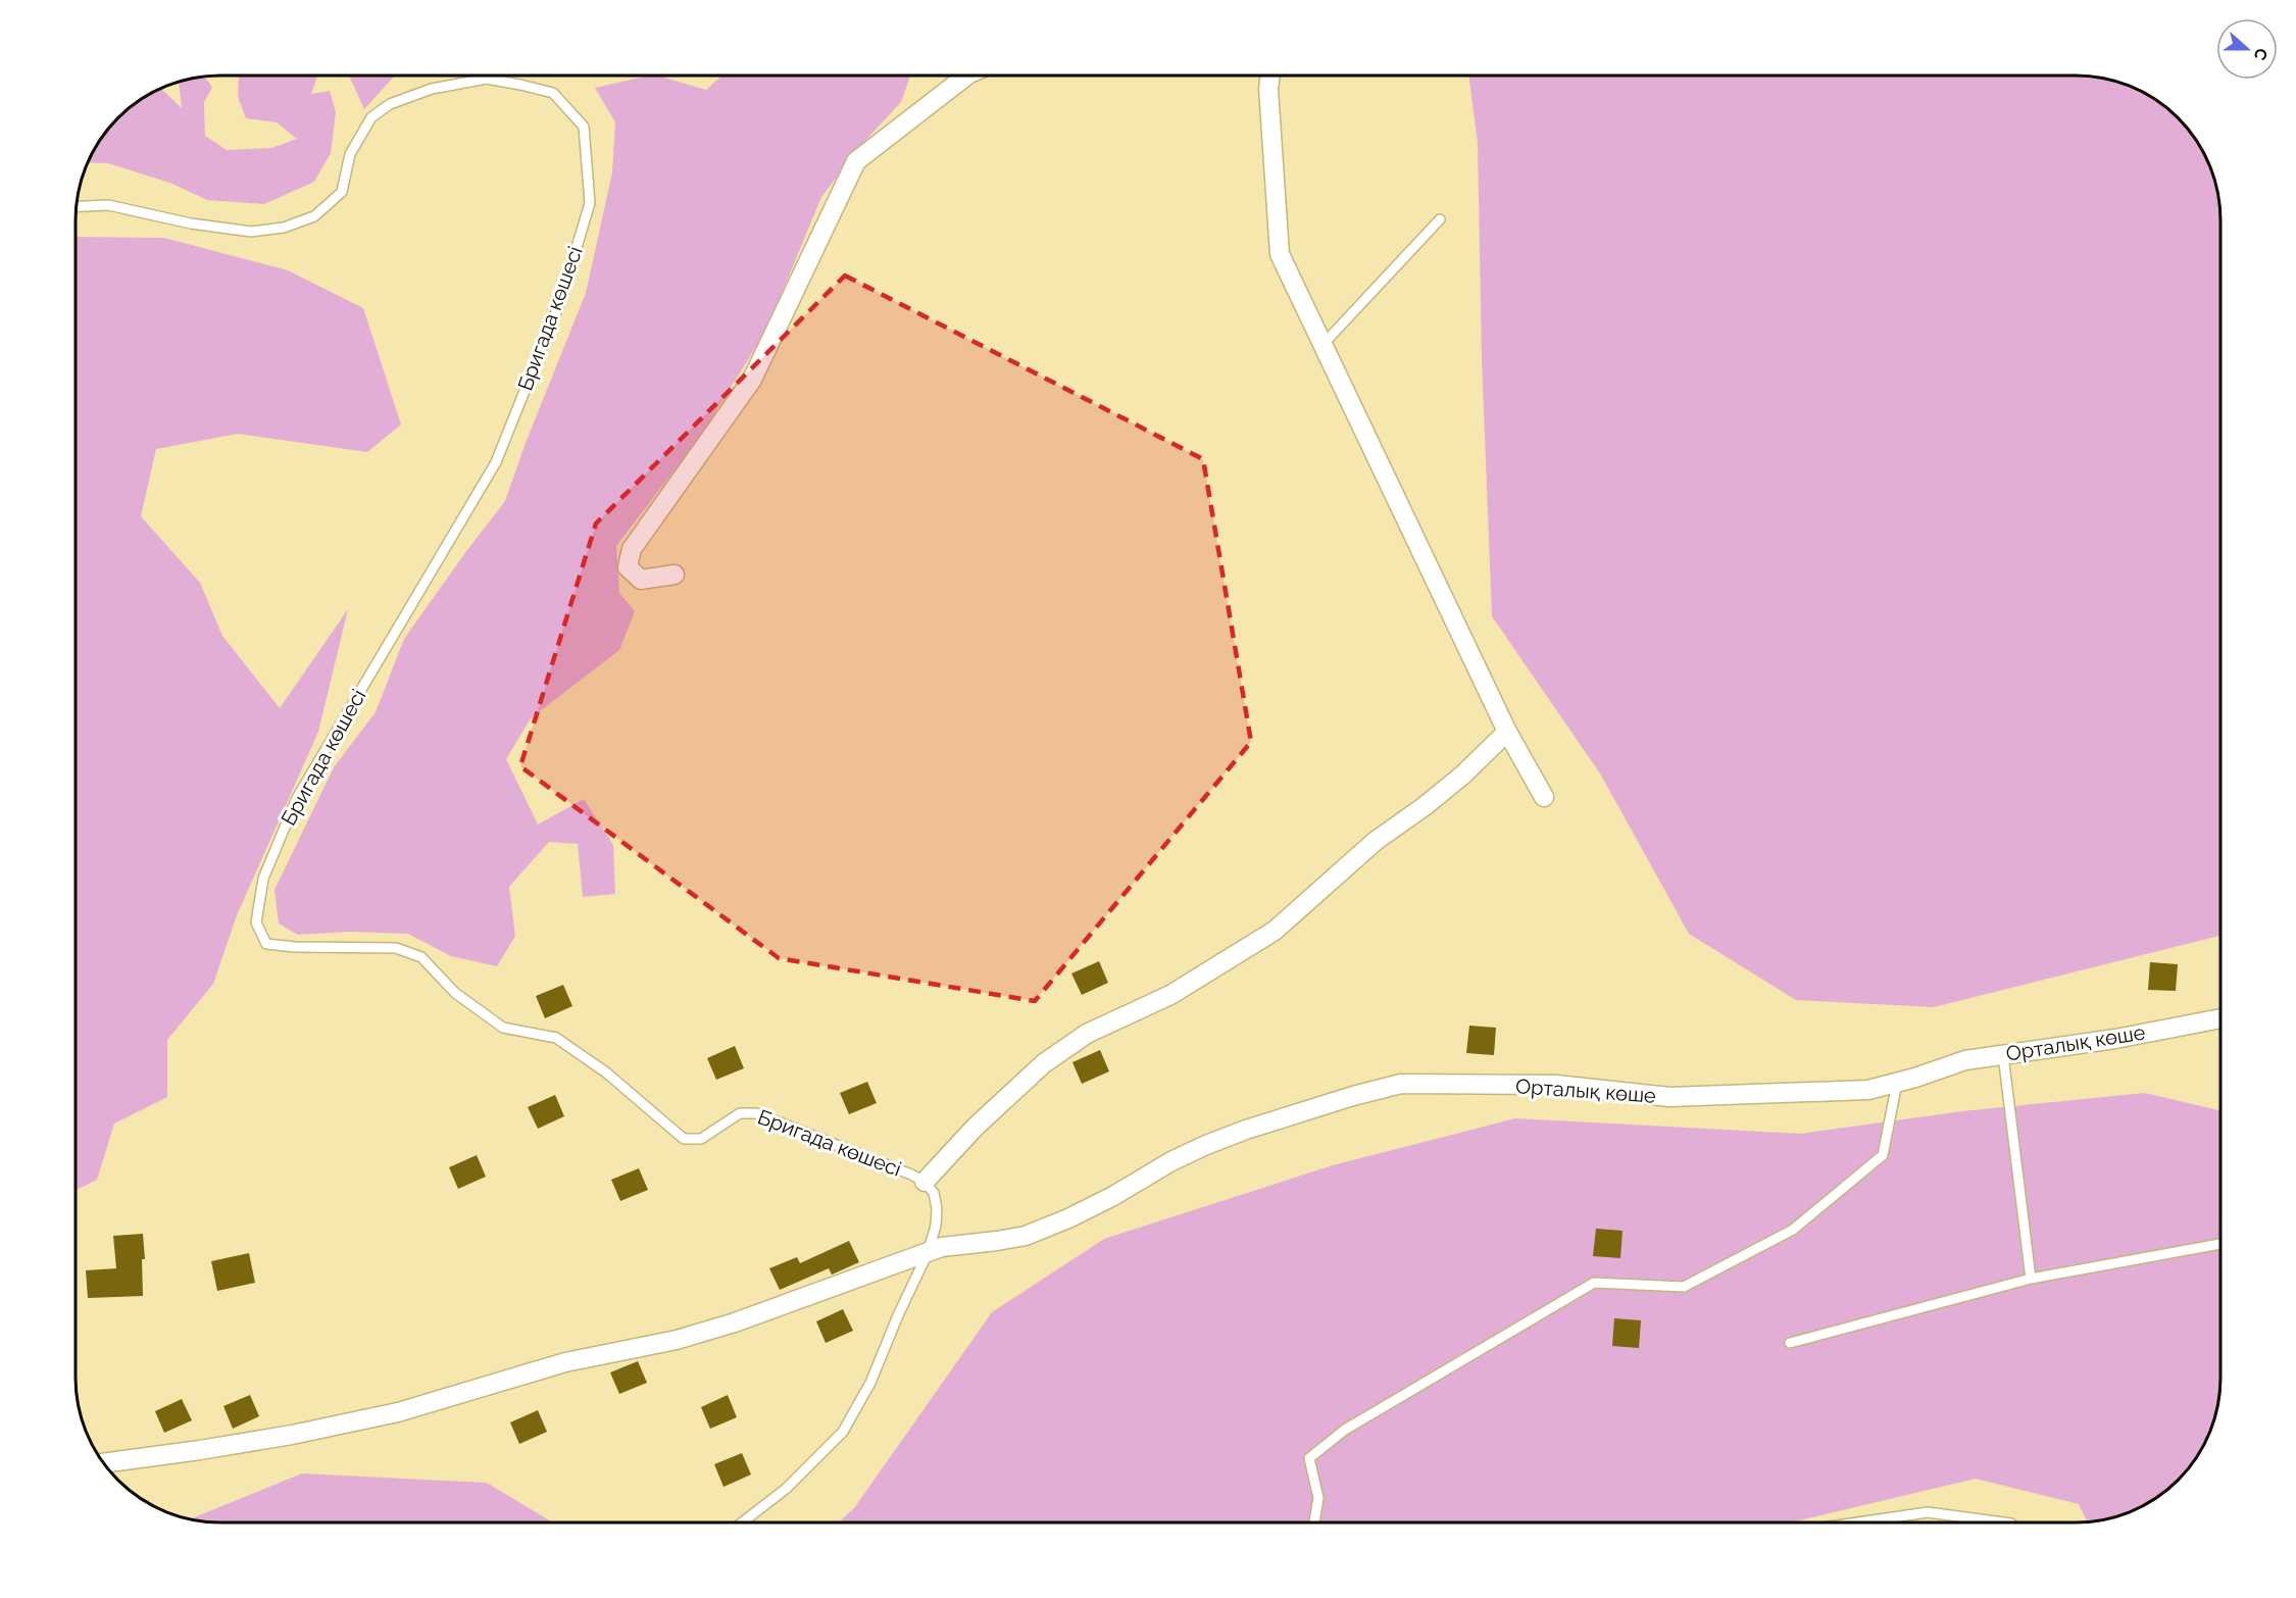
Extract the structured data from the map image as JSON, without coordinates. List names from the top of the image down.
{
  "streets": {
    "street": ["Орталық көше"],
    "lane": ["Бригада көшесі"]
  },
  "crossings": [
    ["Бригада көшесі", "Орталық көше"]
  ],
  "north": "right"
}
